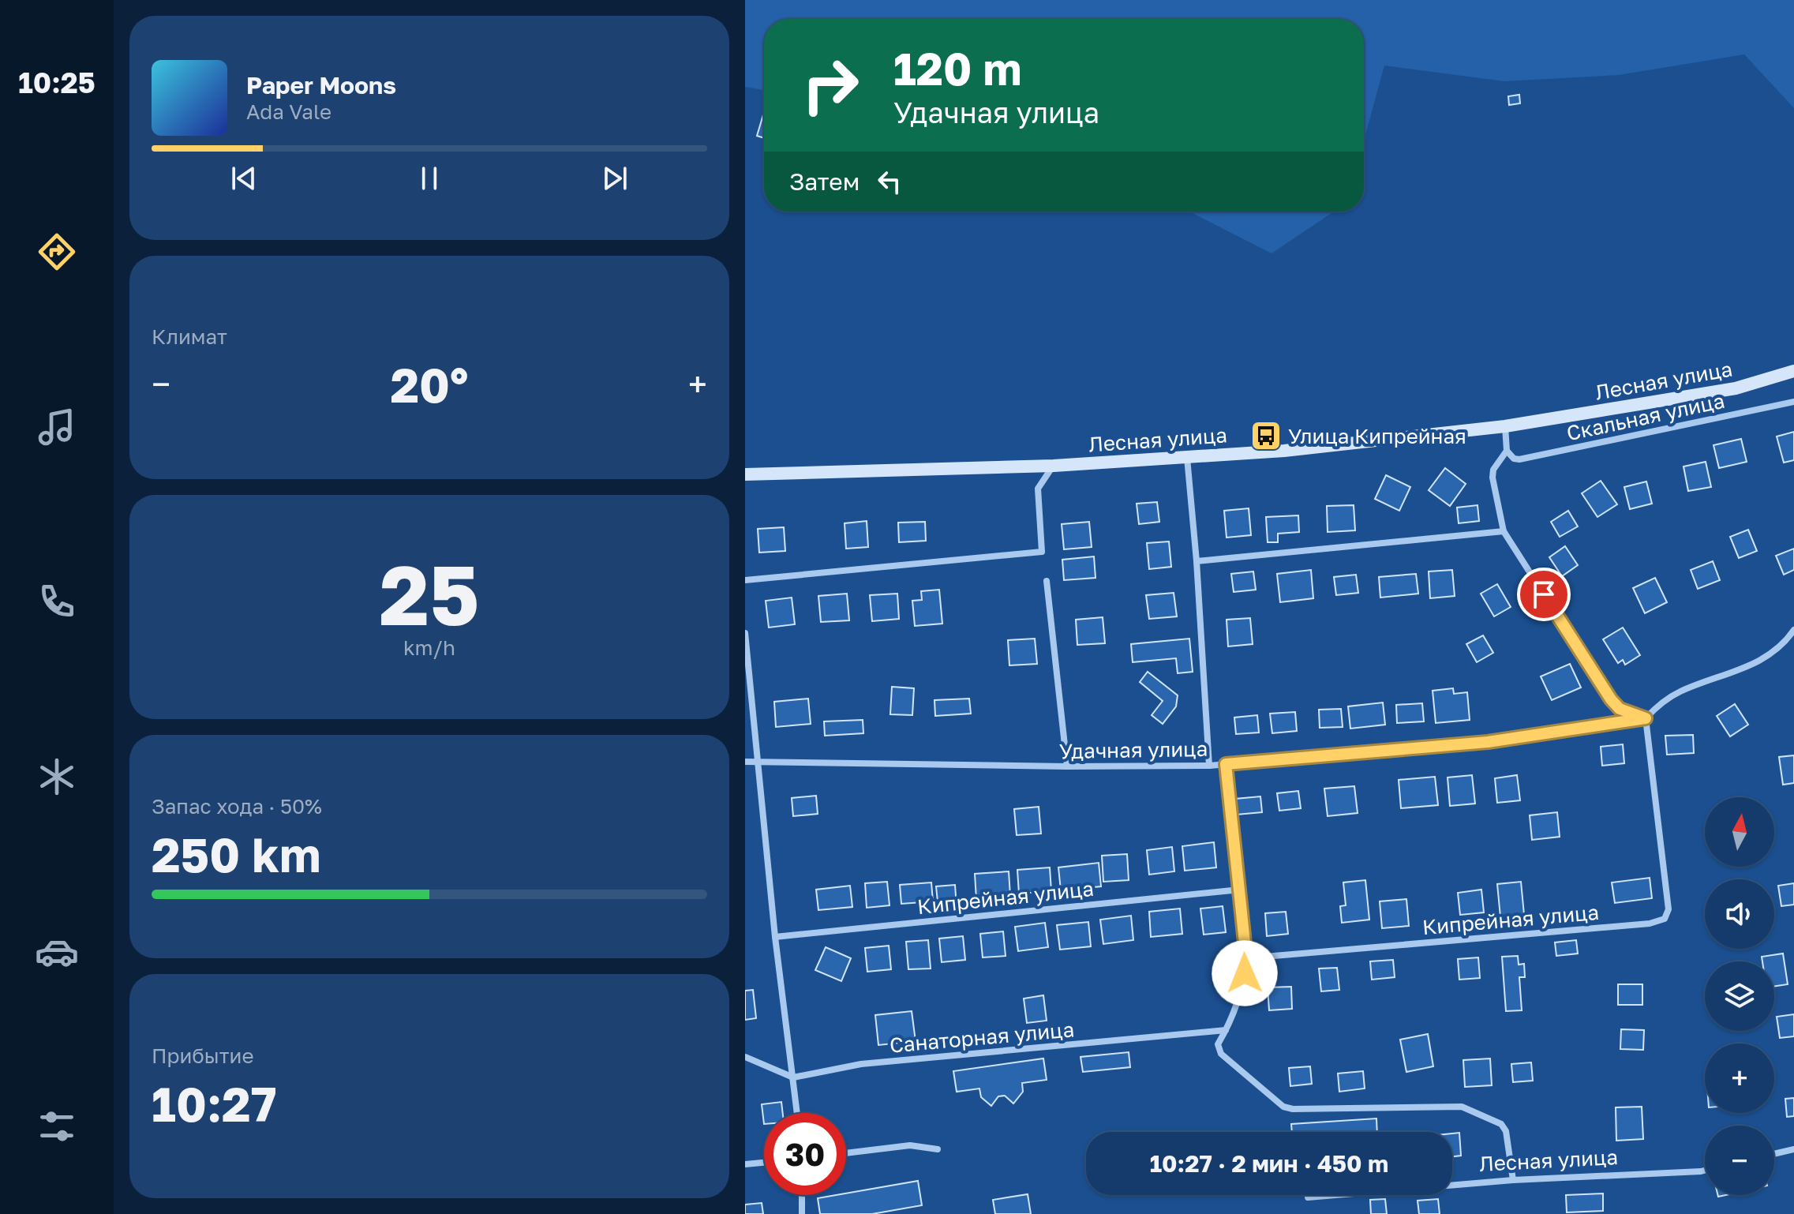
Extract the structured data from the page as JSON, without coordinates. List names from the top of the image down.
{
  "streets": {
    "main road": ["Лесная улица"],
    "street": [
      "Скальная улица",
      "Удачная улица",
      "Кипрейная улица",
      "Санаторная улица"
    ]
  },
  "crossings": [
    ["Удачная улица", "Кипрейная улица"]
  ],
  "places": {
    "bus stop": ["Улица Кипрейная"]
  },
  "north": "top",
  "page": {
    "tabs": "10:25",
    "turn": ["120 m", "Удачная улица"],
    "song": ["Paper Moons", "Ada Vale"],
    "then": "Затем",
    "tile": [
      "Климат",
      ["25", "km/h"],
      ["Запас хода · 50%", "250 km"],
      ["Прибытие", "10:27"]
    ],
    "heat": ["−", "20°", "+"],
    "map_buttons": ["+", "−"],
    "limit": "30",
    "trip": "10:27 · 2 мин · 450 m"
  }
}
